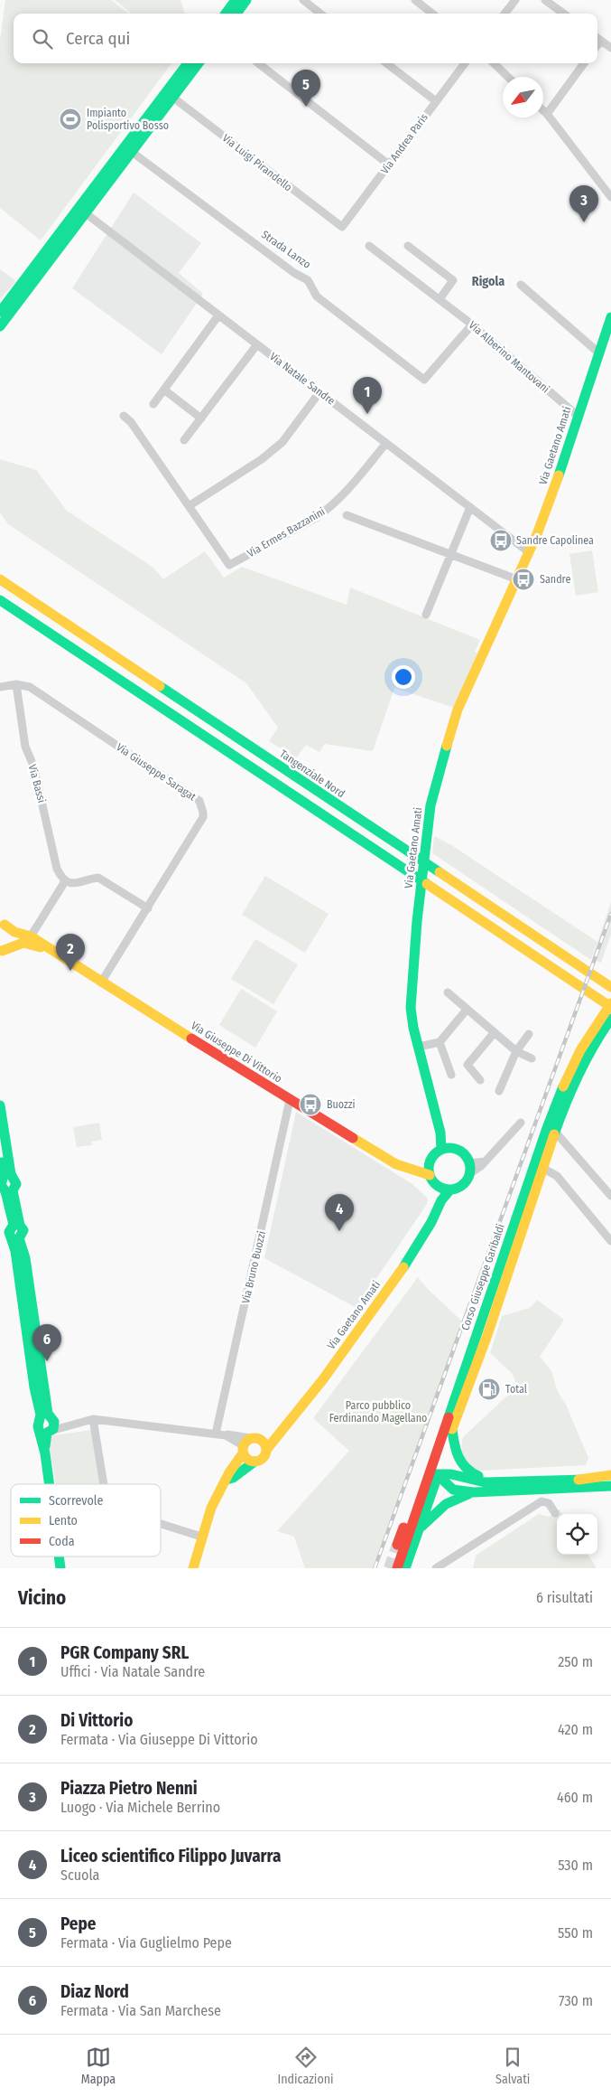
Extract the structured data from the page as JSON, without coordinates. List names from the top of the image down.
{
  "streets": {
    "main road": [
      "Via Gaetano Amati",
      "Tangenziale Nord",
      "Via Giuseppe Di Vittorio",
      "Corso Giuseppe Garibaldi"
    ],
    "street": [
      "Via Andrea Paris",
      "Via Luigi Pirandello",
      "Strada Lanzo",
      "Via Alberino Mantovani",
      "Via Natale Sandre",
      "Via Ermes Bazzanini",
      "Via Giuseppe Saragat",
      "Via Bassi",
      "Via Bruno Buozzi"
    ]
  },
  "crossings": [
    ["Via Andrea Paris", "Via Luigi Pirandello"],
    ["Strada Lanzo", "Via Alberino Mantovani"],
    ["Via Alberino Mantovani", "Via Gaetano Amati"],
    ["Via Natale Sandre", "Via Gaetano Amati"],
    ["Via Natale Sandre", "Via Ermes Bazzanini"],
    ["Via Gaetano Amati", "Via Giuseppe Di Vittorio"],
    ["Via Giuseppe Saragat", "Via Bassi"],
    ["Via Giuseppe Saragat", "Via Giuseppe Di Vittorio"],
    ["Via Giuseppe Di Vittorio", "Via Bruno Buozzi"]
  ],
  "districts": ["Rigola"],
  "parks": ["Parco pubblico Ferdinando Magellano"],
  "places": {
    "sports": ["Impianto Polisportivo Bosso"],
    "bus stop": ["Sandre Capolinea", "Sandre", "Buozzi"],
    "fuel station": ["Total"]
  },
  "legend": ["Scorrevole", "Lento", "Coda"],
  "north": "bottom left",
  "page": {
    "search": "Cerca qui",
    "pins": [
      "5",
      "3",
      "1",
      "2",
      "4",
      "6"
    ],
    "heading": ["Vicino", "6 risultati"],
    "list": [
      {
        "mark": "1",
        "name": "PGR Company SRL",
        "note": "Uffici · Via Natale Sandre",
        "value": "250 m"
      },
      {
        "mark": "2",
        "name": "Di Vittorio",
        "note": "Fermata · Via Giuseppe Di Vittorio",
        "value": "420 m"
      },
      {
        "mark": "3",
        "name": "Piazza Pietro Nenni",
        "note": "Luogo · Via Michele Berrino",
        "value": "460 m"
      },
      {
        "mark": "4",
        "name": "Liceo scientifico Filippo Juvarra",
        "note": "Scuola",
        "value": "530 m"
      },
      {
        "mark": "5",
        "name": "Pepe",
        "note": "Fermata · Via Guglielmo Pepe",
        "value": "550 m"
      },
      {
        "mark": "6",
        "name": "Diaz Nord",
        "note": "Fermata · Via San Marchese",
        "value": "730 m"
      }
    ],
    "nav": ["Mappa", "Indicazioni", "Salvati"]
  }
}
